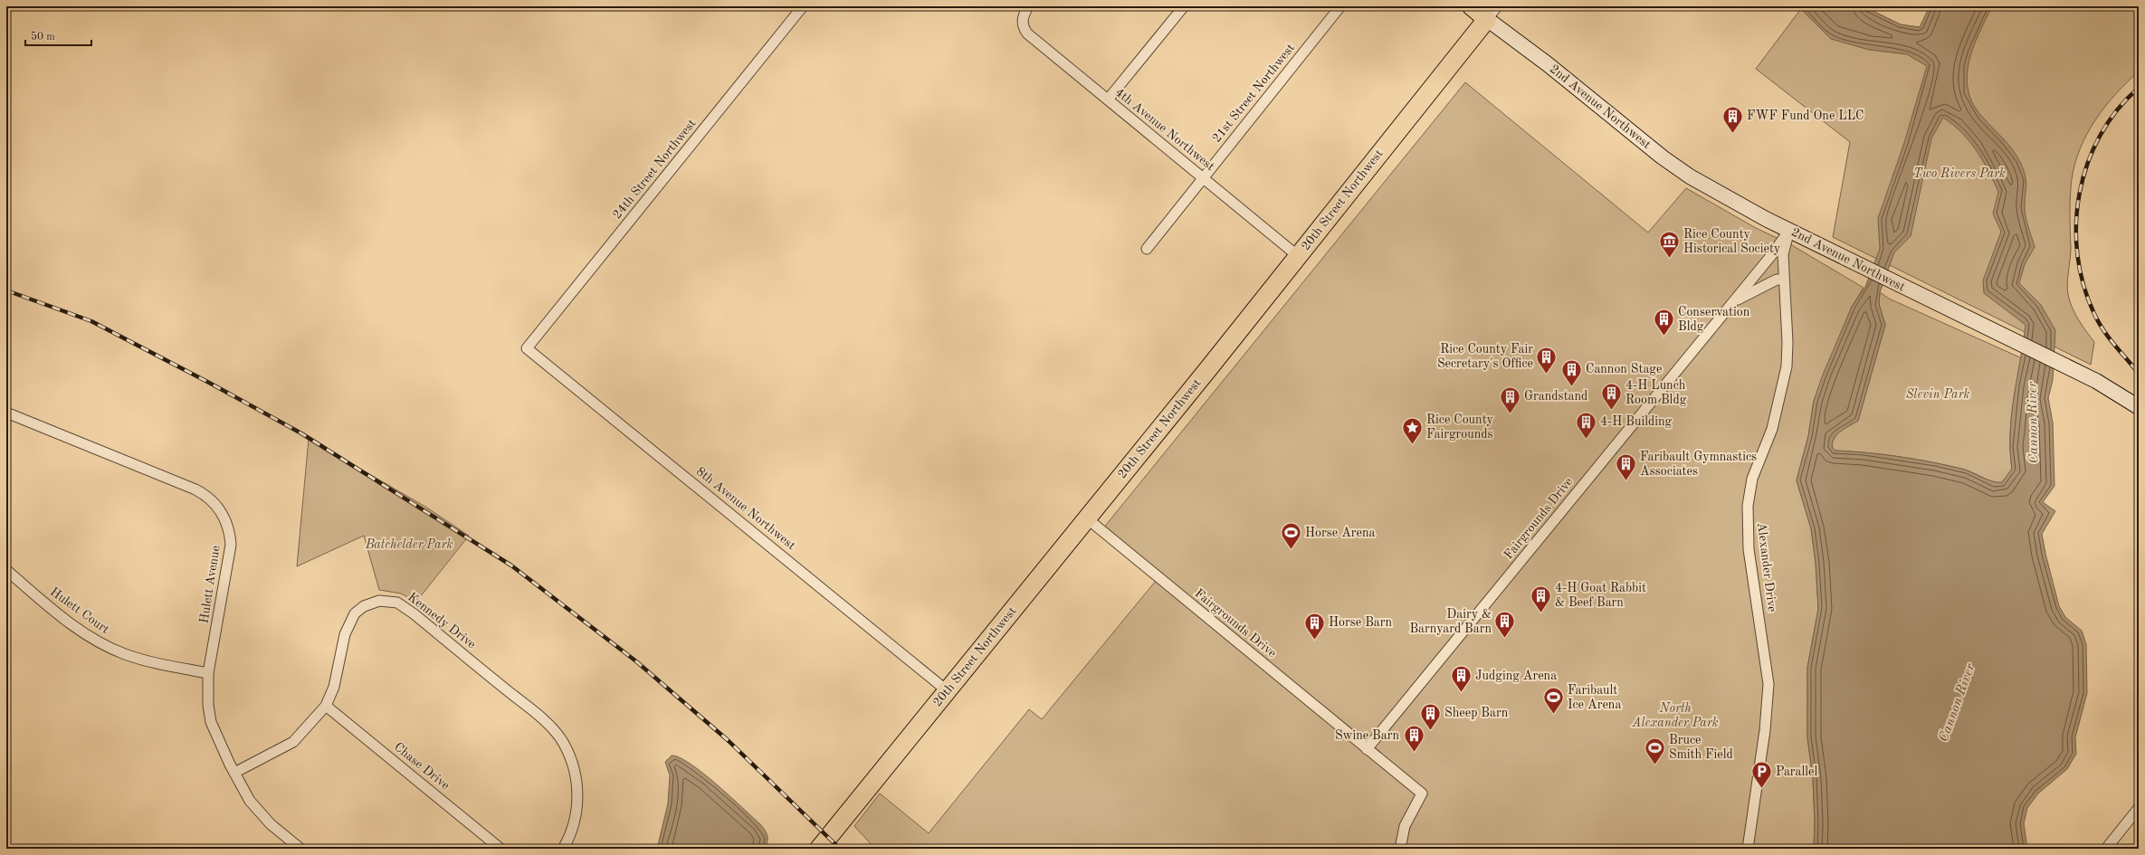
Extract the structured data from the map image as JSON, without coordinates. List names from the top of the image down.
{
  "streets": {
    "highway": ["2nd Avenue Northwest", "20th Street Northwest"],
    "street": [
      "21st Street Northwest",
      "4th Avenue Northwest",
      "24th Street Northwest",
      "8th Avenue Northwest",
      "Fairgrounds Drive",
      "Alexander Drive",
      "Hulett Avenue",
      "Hulett Court",
      "Kennedy Drive",
      "Chase Drive"
    ]
  },
  "crossings": [
    ["21st Street Northwest", "4th Avenue Northwest"],
    ["2nd Avenue Northwest", "20th Street Northwest"],
    ["2nd Avenue Northwest", "Fairgrounds Drive"],
    ["2nd Avenue Northwest", "Alexander Drive"],
    ["4th Avenue Northwest", "20th Street Northwest"],
    ["24th Street Northwest", "8th Avenue Northwest"],
    ["20th Street Northwest", "8th Avenue Northwest"],
    ["20th Street Northwest", "Fairgrounds Drive"],
    ["Fairgrounds Drive", "Alexander Drive"],
    ["Hulett Avenue", "Hulett Court"],
    ["Hulett Avenue", "Kennedy Drive"],
    ["Kennedy Drive", "Chase Drive"]
  ],
  "water": ["Cannon River"],
  "parks": [
    "Two Rivers Park",
    "Slevin Park",
    "Batchelder Park",
    "North Alexander Park"
  ],
  "places": {
    "building": [
      "FWF Fund One LLC",
      "Conservation Bldg",
      "Rice County Fair Secretary's Office",
      "Cannon Stage",
      "4-H Lunch Room Bldg",
      "Grandstand",
      "4-H Building",
      "Faribault Gymnastics Associates",
      "4-H Goat Rabbit & Beef Barn",
      "Dairy & Barnyard Barn",
      "Horse Barn",
      "Judging Arena",
      "Sheep Barn",
      "Swine Barn"
    ],
    "museum": ["Rice County Historical Society"],
    "place": ["Rice County Fairgrounds"],
    "sports": ["Horse Arena", "Faribault Ice Arena", "Bruce Smith Field"],
    "parking": ["Parallel"]
  },
  "scale_bar": "50 m"
}
